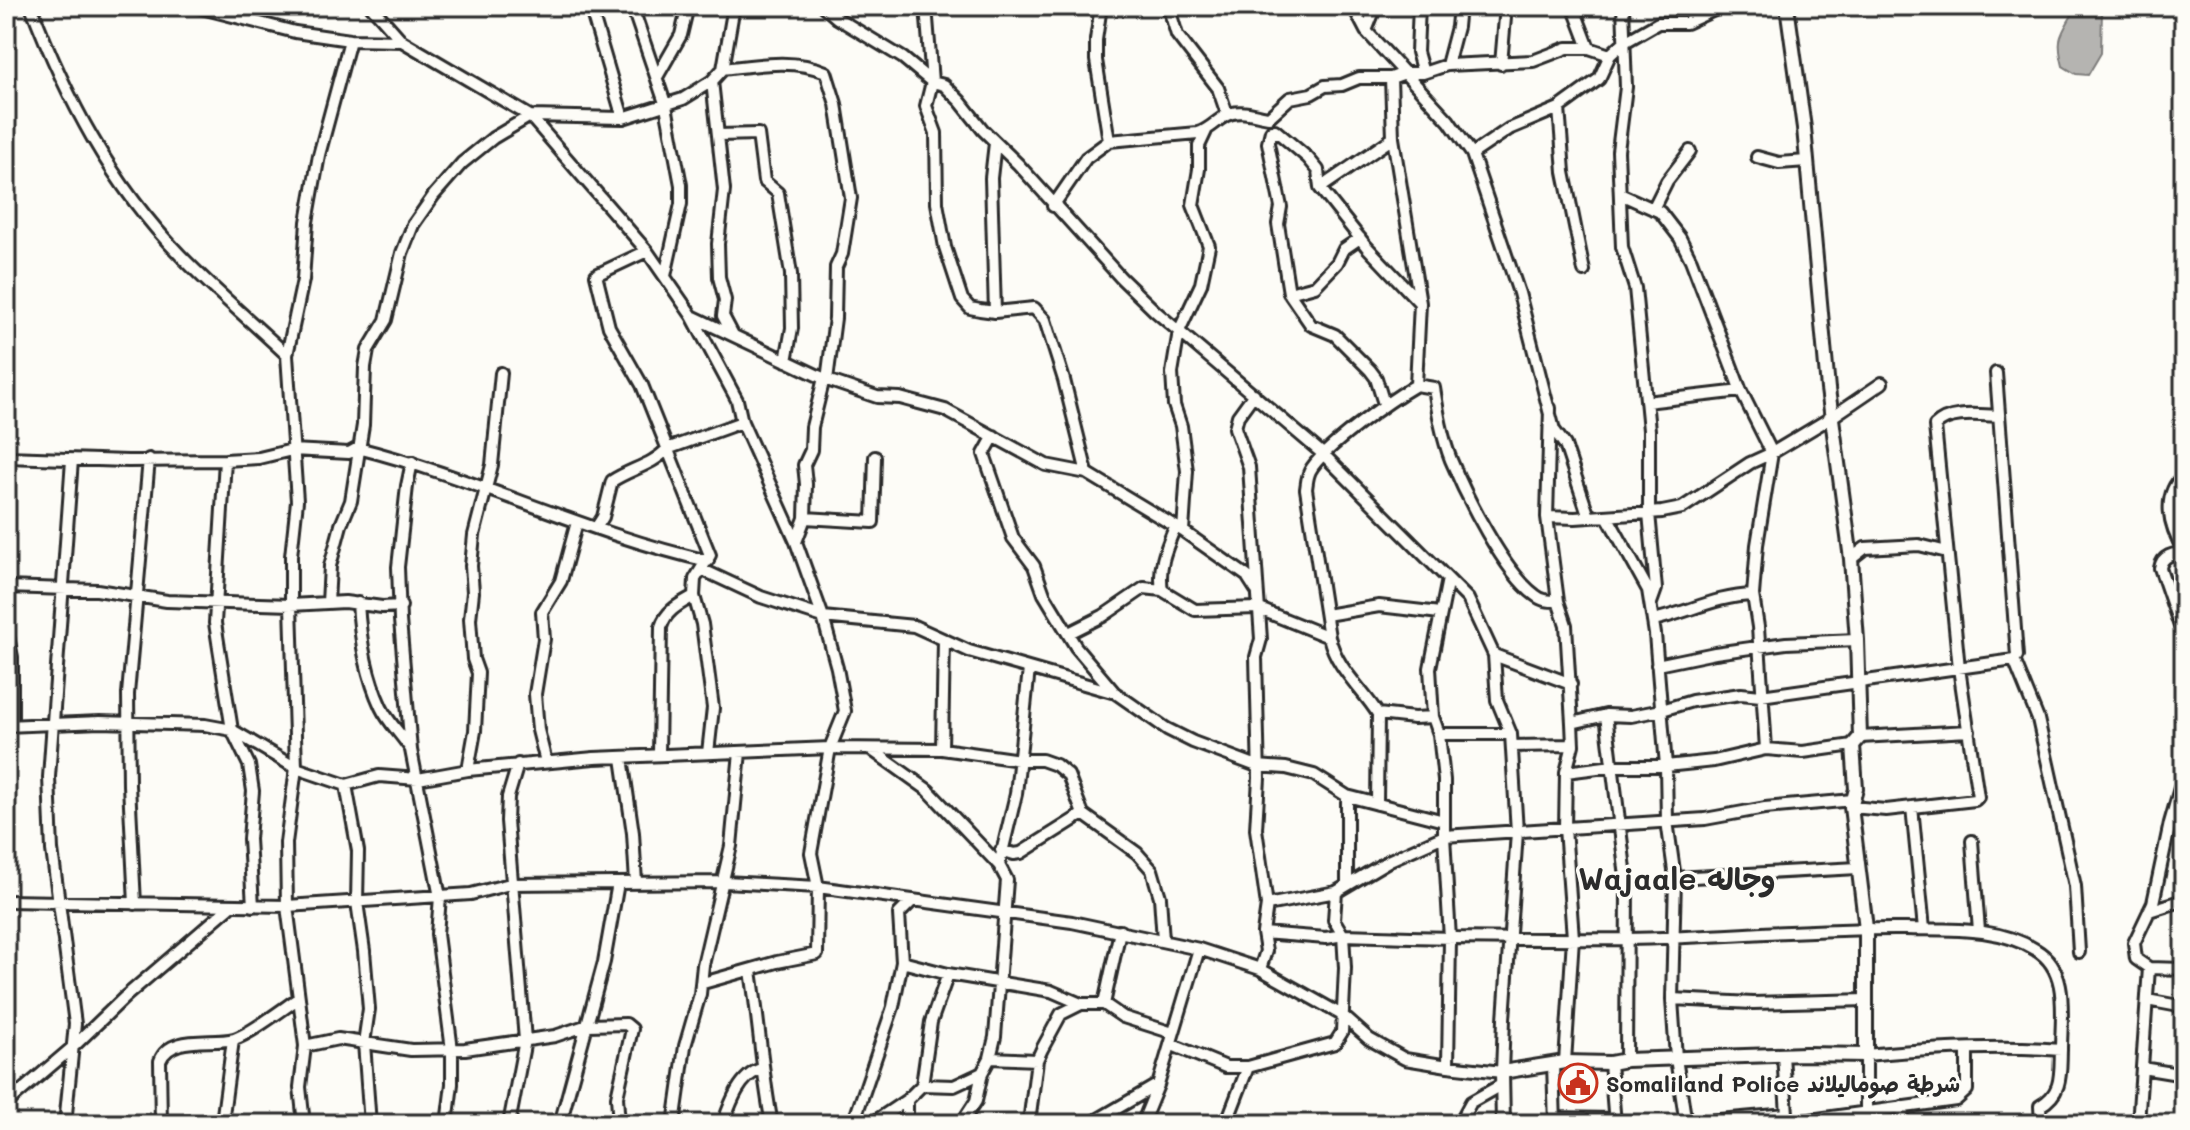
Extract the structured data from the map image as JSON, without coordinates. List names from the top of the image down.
{
  "districts": ["Wajaale وجاله"],
  "places": {
    "public building": ["Somaliland Police شرطة صوماليلاند"]
  }
}
